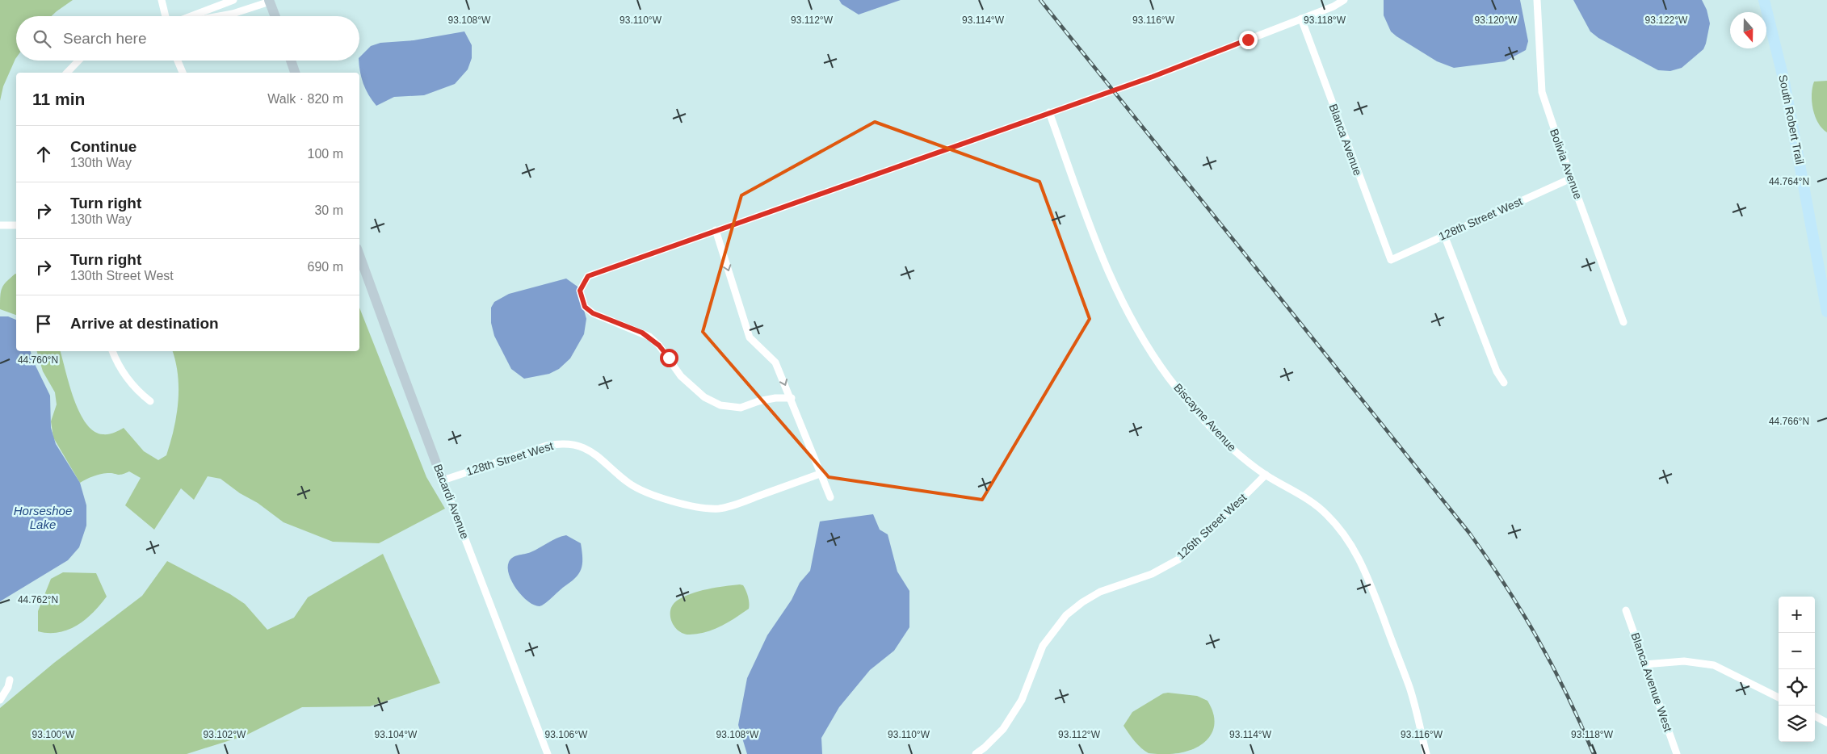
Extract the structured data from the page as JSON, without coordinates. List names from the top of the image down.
{
  "streets": {
    "main road": ["South Robert Trail"],
    "street": [
      "Blanca Avenue",
      "Bolivia Avenue",
      "128th Street West",
      "Biscayne Avenue",
      "Bacardi Avenue",
      "126th Street West",
      "Blanca Avenue West"
    ]
  },
  "crossings": [
    ["Blanca Avenue", "128th Street West"],
    ["Bolivia Avenue", "128th Street West"],
    ["128th Street West", "Bacardi Avenue"],
    ["Biscayne Avenue", "126th Street West"]
  ],
  "water": ["Horseshoe Lake"],
  "north": "bottom",
  "page": {
    "search": "Search here",
    "heading": ["11 min", "Walk · 820 m"],
    "list": [
      ["Continue", "130th Way", "100 m"],
      ["Turn right", "130th Way", "30 m"],
      ["Turn right", "130th Street West", "690 m"],
      "Arrive at destination"
    ],
    "map_buttons": ["+", "−"]
  },
  "coordinates": [
    "93.108°W",
    "93.110°W",
    "93.112°W",
    "93.116°W",
    "93.118°W",
    "93.120°W",
    "93.122°W",
    "93.114°W",
    "44.764°N",
    "44.760°N",
    "44.766°N",
    "44.762°N",
    "93.100°W",
    "93.102°W",
    "93.104°W",
    "93.106°W"
  ]
}
